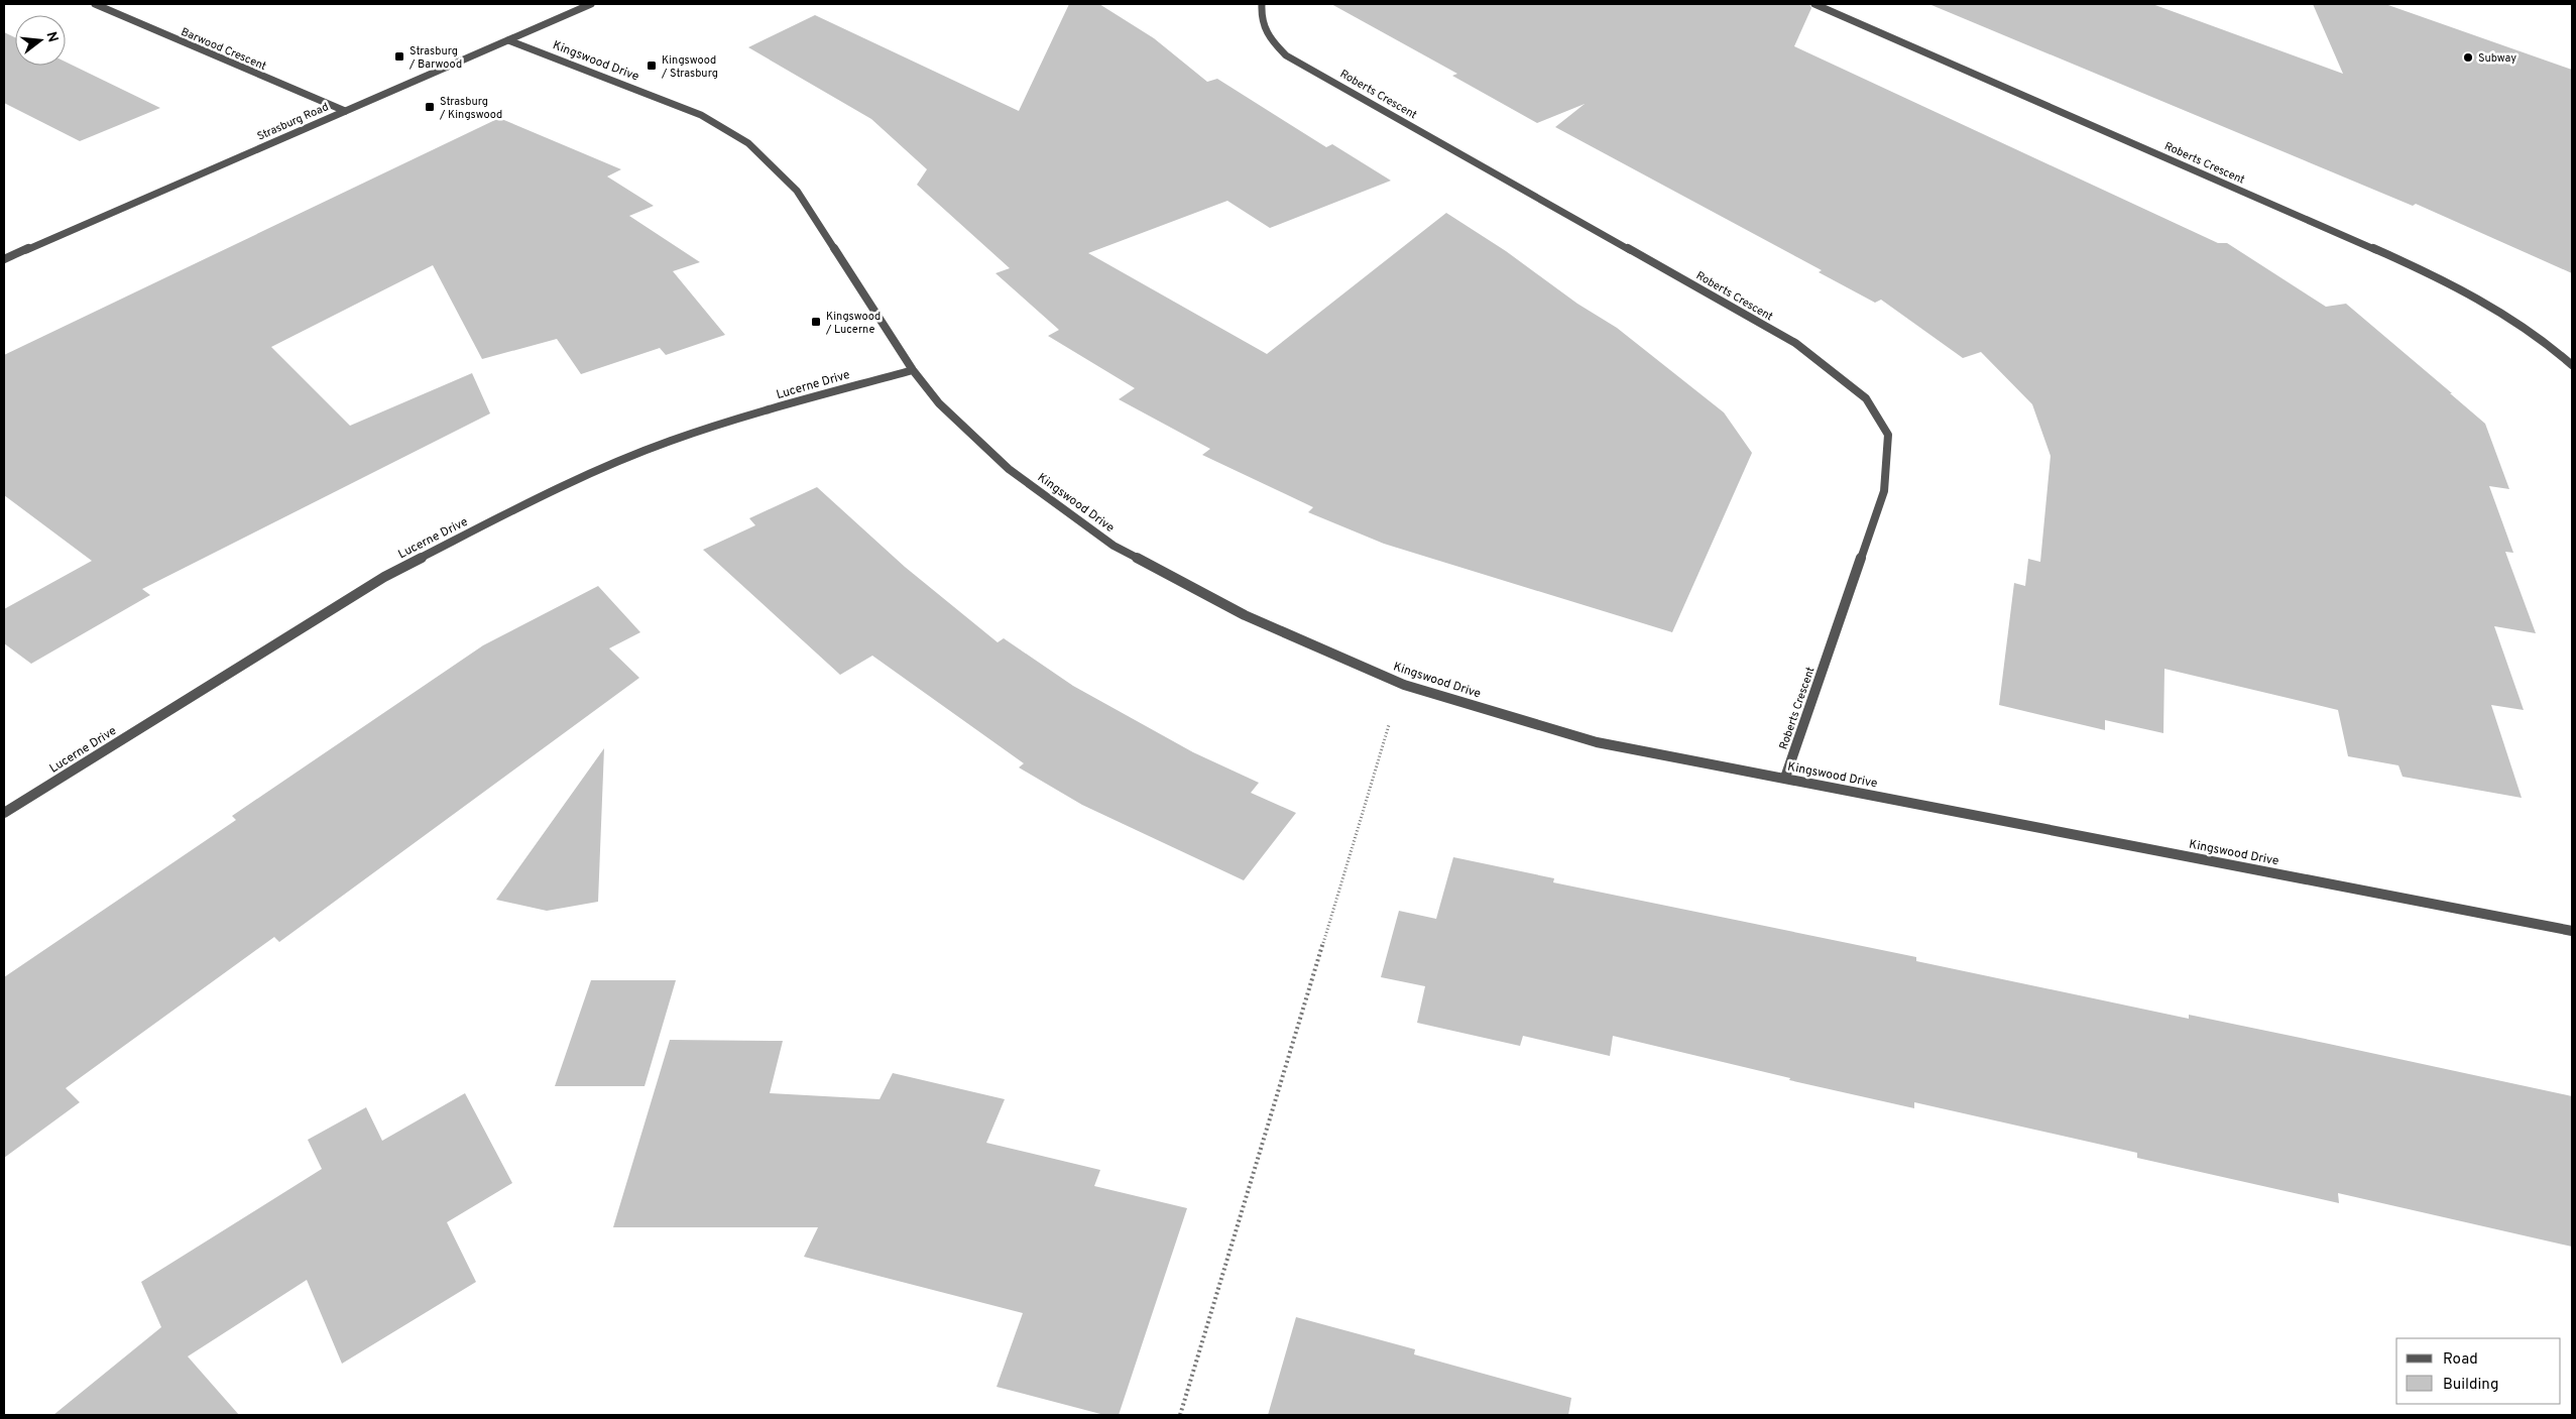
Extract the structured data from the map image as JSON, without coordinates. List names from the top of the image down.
{
  "streets": {
    "street": [
      "Barwood Crescent",
      "Kingswood Drive",
      "Roberts Crescent",
      "Strasburg Road",
      "Lucerne Drive"
    ]
  },
  "crossings": [
    ["Barwood Crescent", "Strasburg Road"],
    ["Kingswood Drive", "Roberts Crescent"],
    ["Kingswood Drive", "Strasburg Road"],
    ["Kingswood Drive", "Lucerne Drive"]
  ],
  "places": {
    "transit": [
      "Strasburg / Barwood",
      "Kingswood / Strasburg",
      "Strasburg / Kingswood",
      "Kingswood / Lucerne"
    ],
    "other": ["Subway"]
  },
  "legend": ["Road", "Building"],
  "north": "right"
}
